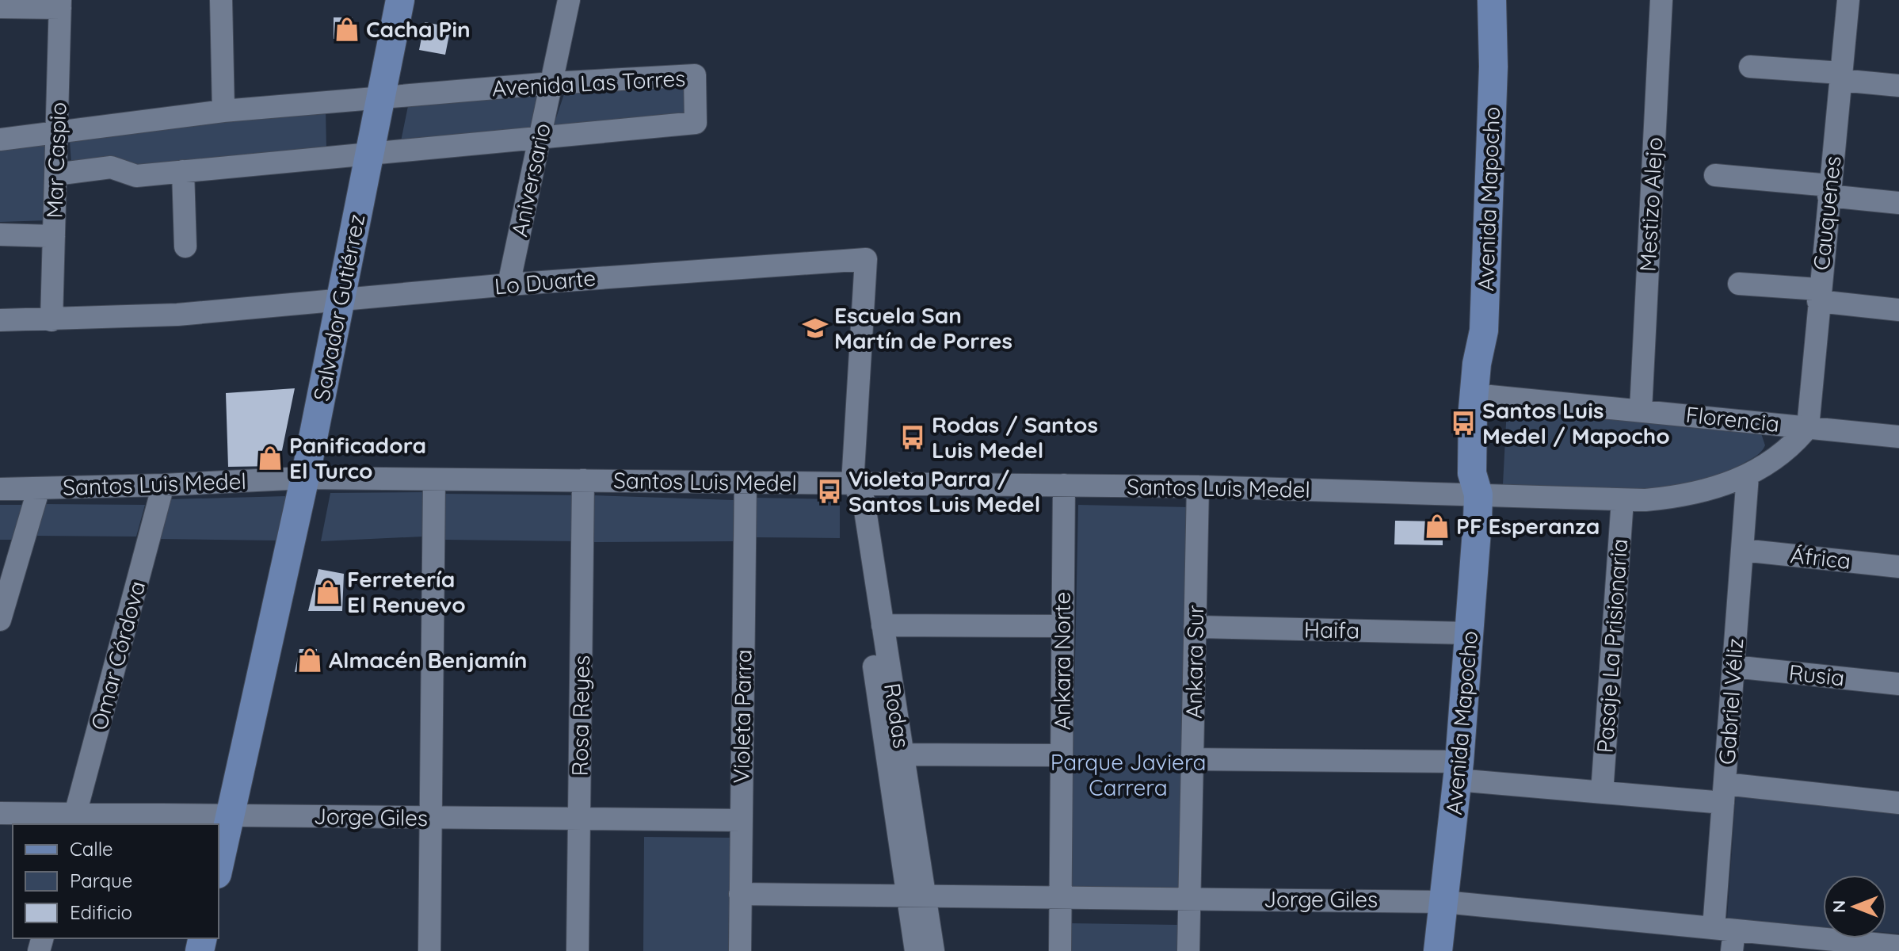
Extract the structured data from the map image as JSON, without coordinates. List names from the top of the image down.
{
  "streets": {
    "main road": ["Avenida Mapocho", "Salvador Gutiérrez"],
    "street": [
      "Avenida Las Torres",
      "Mar Caspio",
      "Aniversario",
      "Mestizo Alejo",
      "Cauquenes",
      "Lo Duarte",
      "Florencia",
      "Santos Luis Medel",
      "África",
      "Haifa",
      "Pasaje La Prisionaria",
      "Omar Córdova",
      "Ankara Norte",
      "Ankara Sur",
      "Rusia",
      "Gabriel Véliz",
      "Rosa Reyes",
      "Rodas",
      "Violeta Parra",
      "Jorge Giles"
    ]
  },
  "crossings": [
    ["Avenida Las Torres", "Mar Caspio"],
    ["Avenida Las Torres", "Aniversario"],
    ["Avenida Las Torres", "Salvador Gutiérrez"],
    ["Mar Caspio", "Lo Duarte"],
    ["Aniversario", "Lo Duarte"],
    ["Avenida Mapocho", "Florencia"],
    ["Avenida Mapocho", "Santos Luis Medel"],
    ["Avenida Mapocho", "Haifa"],
    ["Avenida Mapocho", "Jorge Giles"],
    ["Mestizo Alejo", "Florencia"],
    ["Cauquenes", "Florencia"],
    ["Cauquenes", "Santos Luis Medel"],
    ["Lo Duarte", "Salvador Gutiérrez"],
    ["Lo Duarte", "Santos Luis Medel"],
    ["Lo Duarte", "Rodas"],
    ["Salvador Gutiérrez", "Santos Luis Medel"],
    ["Salvador Gutiérrez", "Jorge Giles"],
    ["Florencia", "Santos Luis Medel"],
    ["Santos Luis Medel", "Pasaje La Prisionaria"],
    ["Santos Luis Medel", "Omar Córdova"],
    ["Santos Luis Medel", "Ankara Norte"],
    ["Santos Luis Medel", "Ankara Sur"],
    ["Santos Luis Medel", "Gabriel Véliz"],
    ["Santos Luis Medel", "Rosa Reyes"],
    ["Santos Luis Medel", "Rodas"],
    ["Santos Luis Medel", "Violeta Parra"],
    ["África", "Gabriel Véliz"],
    ["Haifa", "Ankara Sur"],
    ["Omar Córdova", "Jorge Giles"],
    ["Ankara Norte", "Jorge Giles"],
    ["Ankara Sur", "Jorge Giles"],
    ["Rusia", "Gabriel Véliz"],
    ["Gabriel Véliz", "Jorge Giles"],
    ["Rosa Reyes", "Jorge Giles"],
    ["Rodas", "Jorge Giles"],
    ["Violeta Parra", "Jorge Giles"]
  ],
  "parks": ["Parque Javiera Carrera"],
  "places": {
    "shop": [
      "Cacha Pin",
      "Panificadora El Turco",
      "PF Esperanza",
      "Ferretería El Renuevo",
      "Almacén Benjamín"
    ],
    "school or university": ["Escuela San Martín de Porres"],
    "bus stop": ["Santos Luis Medel / Mapocho", "Rodas / Santos Luis Medel", "Violeta Parra / Santos Luis Medel"]
  },
  "legend": ["Calle", "Parque", "Edificio"],
  "north": "left"
}
